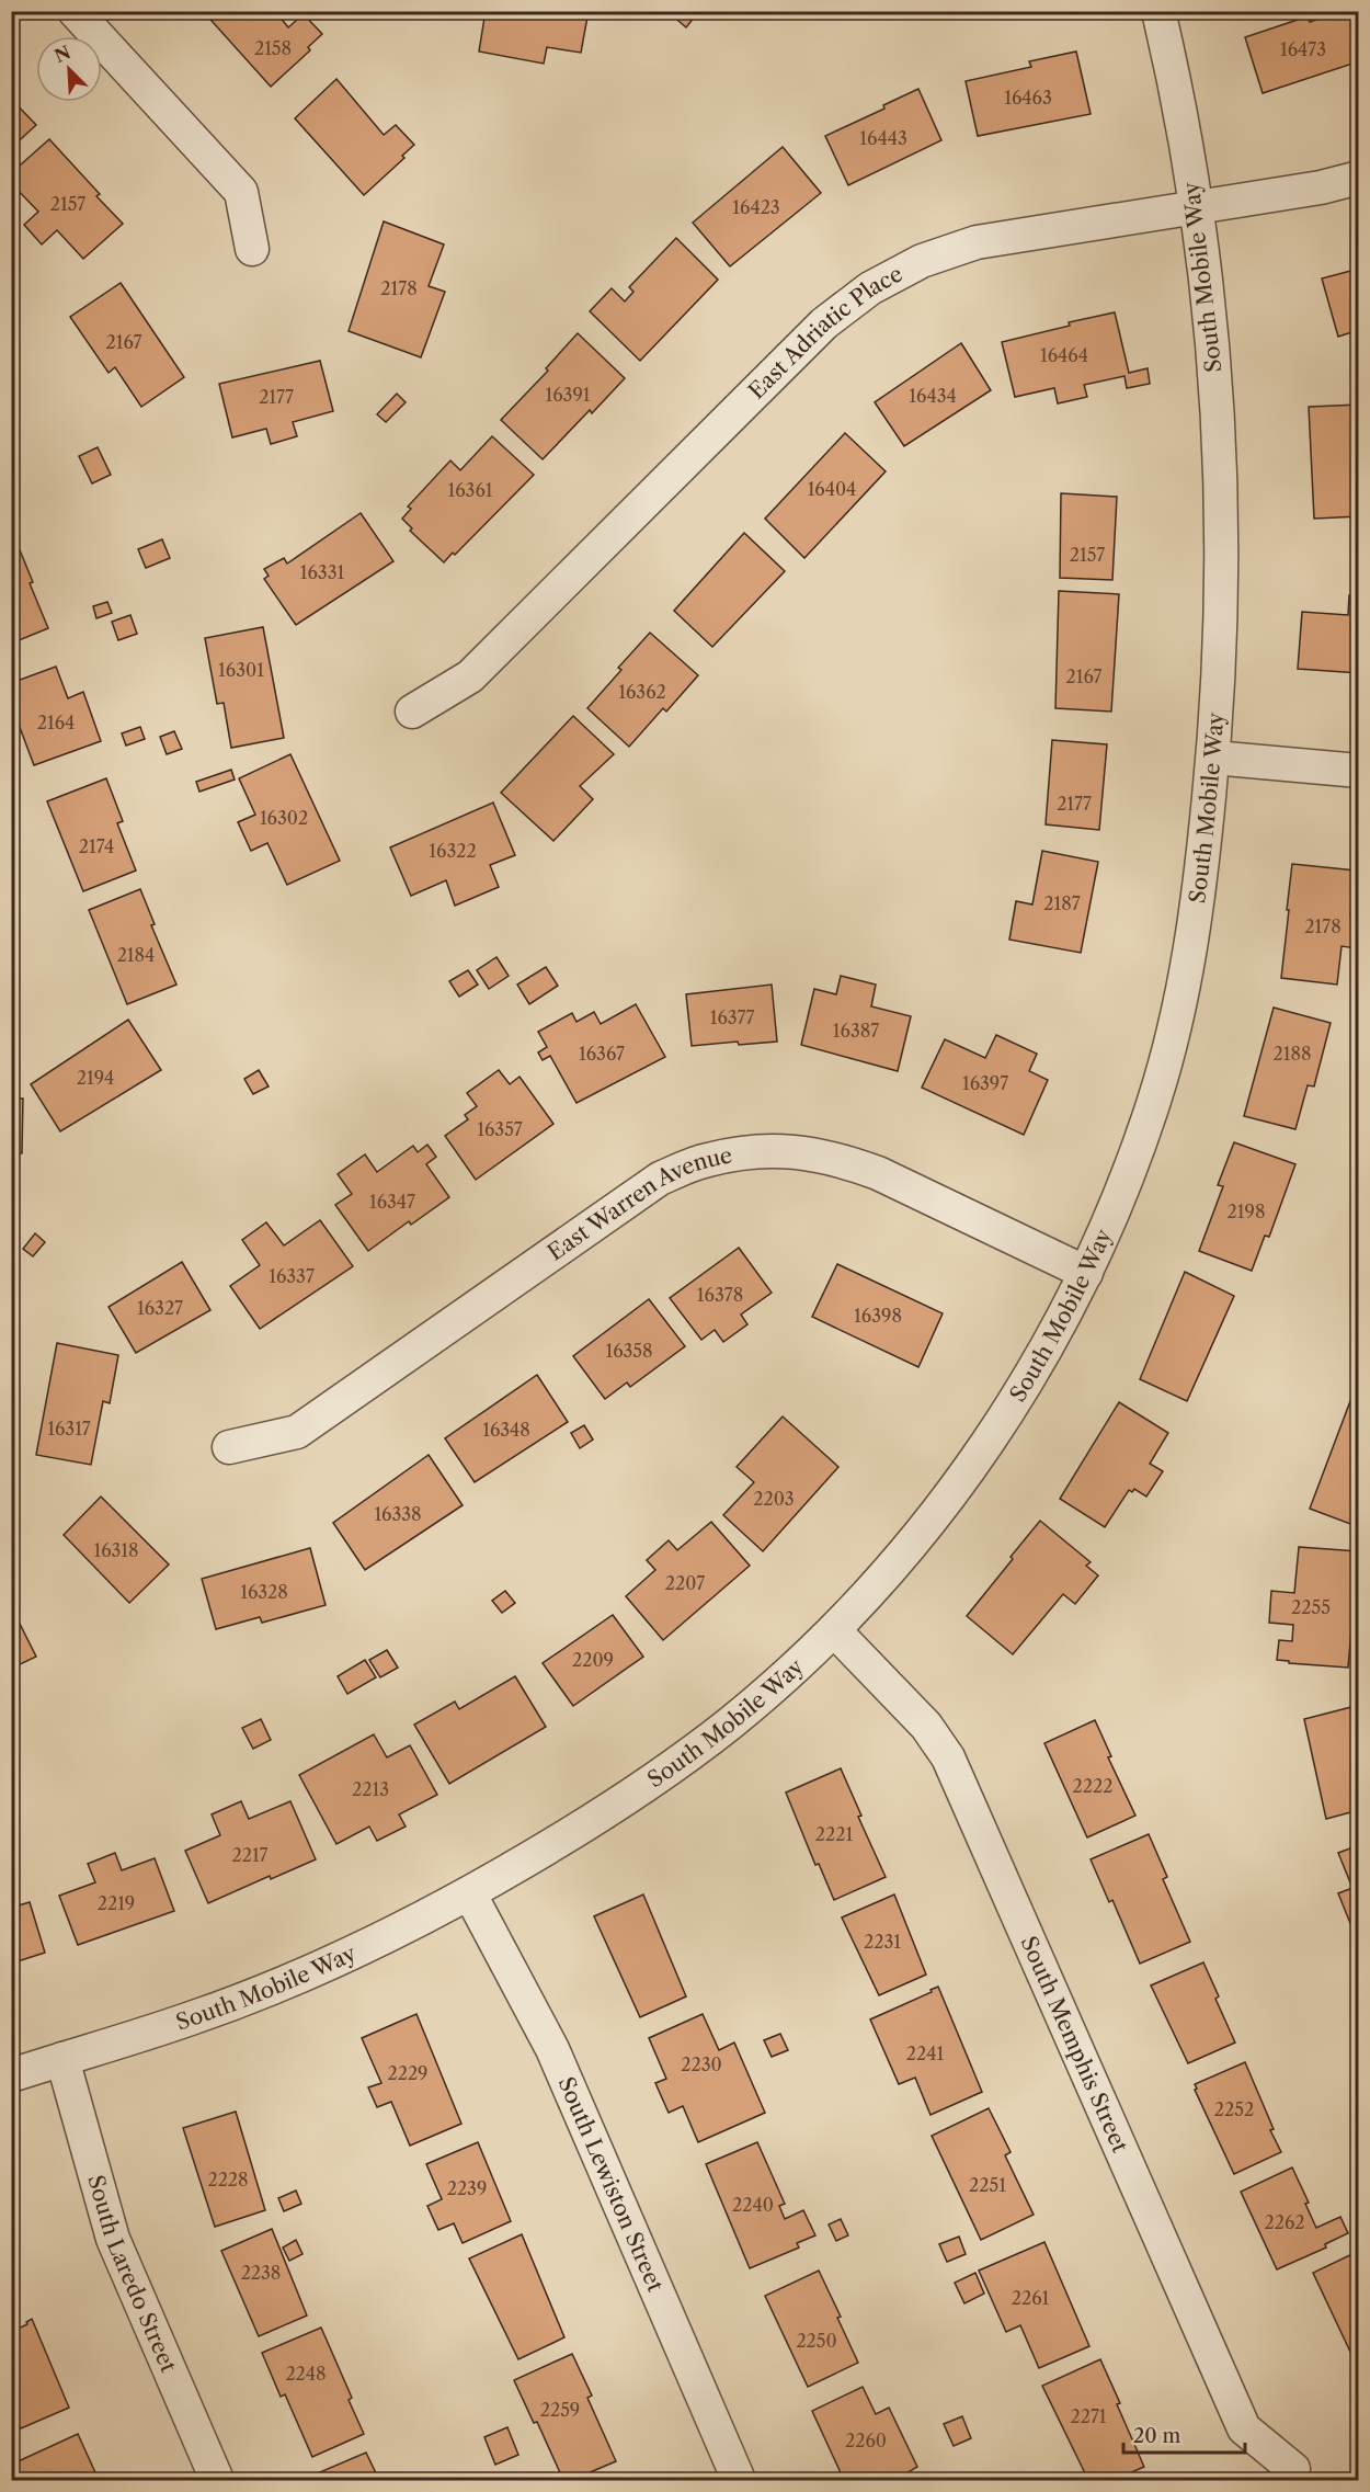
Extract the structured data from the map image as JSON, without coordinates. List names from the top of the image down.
{
  "streets": {
    "street": [
      "South Mobile Way",
      "East Adriatic Place",
      "East Warren Avenue",
      "South Memphis Street",
      "South Lewiston Street",
      "South Laredo Street"
    ]
  },
  "crossings": [
    ["South Mobile Way", "East Adriatic Place"],
    ["South Mobile Way", "East Warren Avenue"],
    ["South Mobile Way", "South Memphis Street"],
    ["South Mobile Way", "South Lewiston Street"],
    ["South Mobile Way", "South Laredo Street"]
  ],
  "house_numbers": [
    "2158",
    "16473",
    "16463",
    "16443",
    "2157",
    "16423",
    "2178",
    "2167",
    "16464",
    "16391",
    "16434",
    "2177",
    "16404",
    "16361",
    "2157",
    "16331",
    "16301",
    "2167",
    "16362",
    "2164",
    "2177",
    "16302",
    "2174",
    "16322",
    "2187",
    "2178",
    "2184",
    "16377",
    "16387",
    "16367",
    "2188",
    "2194",
    "16397",
    "16357",
    "16347",
    "2198",
    "16337",
    "16378",
    "16327",
    "16398",
    "16358",
    "16317",
    "16348",
    "2203",
    "16338",
    "16318",
    "2207",
    "16328",
    "2255",
    "2209",
    "2222",
    "2213",
    "2221",
    "2217",
    "2219",
    "2231",
    "2241",
    "2230",
    "2229",
    "2252",
    "2228",
    "2251",
    "2239",
    "2240",
    "2262",
    "2238",
    "2261",
    "2250",
    "2248",
    "2259",
    "2271",
    "2260"
  ],
  "scale_bar": "20 m",
  "north": "top left"
}
